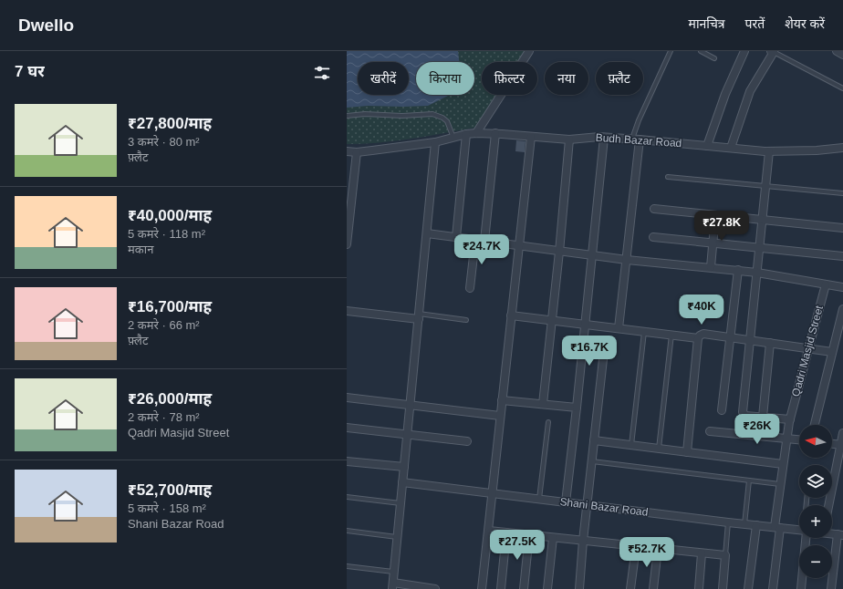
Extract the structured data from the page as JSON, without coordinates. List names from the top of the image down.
{
  "streets": {
    "street": ["Budh Bazar Road", "Qadri Masjid Street", "Shani Bazar Road"]
  },
  "crossings": [
    ["Qadri Masjid Street", "Shani Bazar Road"]
  ],
  "north": "left",
  "page": {
    "header": "Dwello",
    "nav": ["मानचित्र", "परतें", "शेयर करें"],
    "heading": "7 घर",
    "chip": [
      "खरीदें",
      "किराया",
      "फ़िल्टर",
      "नया",
      "फ़्लैट"
    ],
    "list": [
      {
        "name": "₹27,800/माह",
        "note": "3 कमरे · 80 m² · फ़्लैट"
      },
      {
        "name": "₹40,000/माह",
        "note": "5 कमरे · 118 m² · मकान"
      },
      {
        "name": "₹16,700/माह",
        "note": "2 कमरे · 66 m² · फ़्लैट"
      },
      {
        "name": "₹26,000/माह",
        "note": "2 कमरे · 78 m² · Qadri Masjid Street"
      },
      {
        "name": "₹52,700/माह",
        "note": "5 कमरे · 158 m² · Shani Bazar Road"
      }
    ],
    "price": [
      "₹27.8K",
      "₹24.7K",
      "₹40K",
      "₹16.7K",
      "₹26K",
      "₹27.5K",
      "₹52.7K"
    ],
    "map_buttons": ["+", "−"]
  }
}
